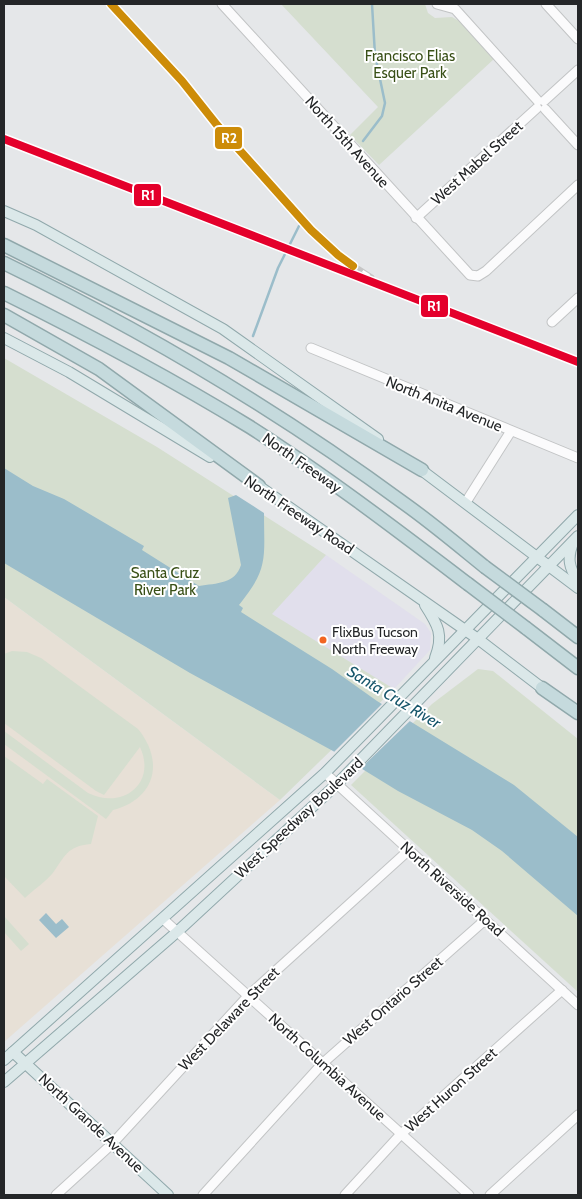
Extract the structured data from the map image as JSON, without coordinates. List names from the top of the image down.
{
  "streets": {
    "highway": ["North Freeway"],
    "main road": ["North Freeway Road", "West Speedway Boulevard", "North Grande Avenue"],
    "street": [
      "North 15th Avenue",
      "West Mabel Street",
      "North Anita Avenue",
      "North Riverside Road",
      "West Ontario Street",
      "West Delaware Street",
      "North Columbia Avenue",
      "West Huron Street"
    ]
  },
  "crossings": [
    ["North 15th Avenue", "West Mabel Street"],
    ["North Freeway Road", "West Speedway Boulevard"],
    ["West Speedway Boulevard", "North Riverside Road"],
    ["West Speedway Boulevard", "North Columbia Avenue"],
    ["West Speedway Boulevard", "North Grande Avenue"],
    ["North Riverside Road", "West Ontario Street"],
    ["North Riverside Road", "West Delaware Street"],
    ["North Riverside Road", "West Huron Street"],
    ["West Ontario Street", "North Columbia Avenue"],
    ["West Delaware Street", "North Columbia Avenue"],
    ["West Delaware Street", "North Grande Avenue"],
    ["North Columbia Avenue", "West Huron Street"]
  ],
  "water": ["Santa Cruz River"],
  "parks": ["Francisco Elias Esquer Park", "Santa Cruz River Park"],
  "places": ["FlixBus Tucson North Freeway"],
  "lines": ["transit line R2", "transit line R1"]
}
